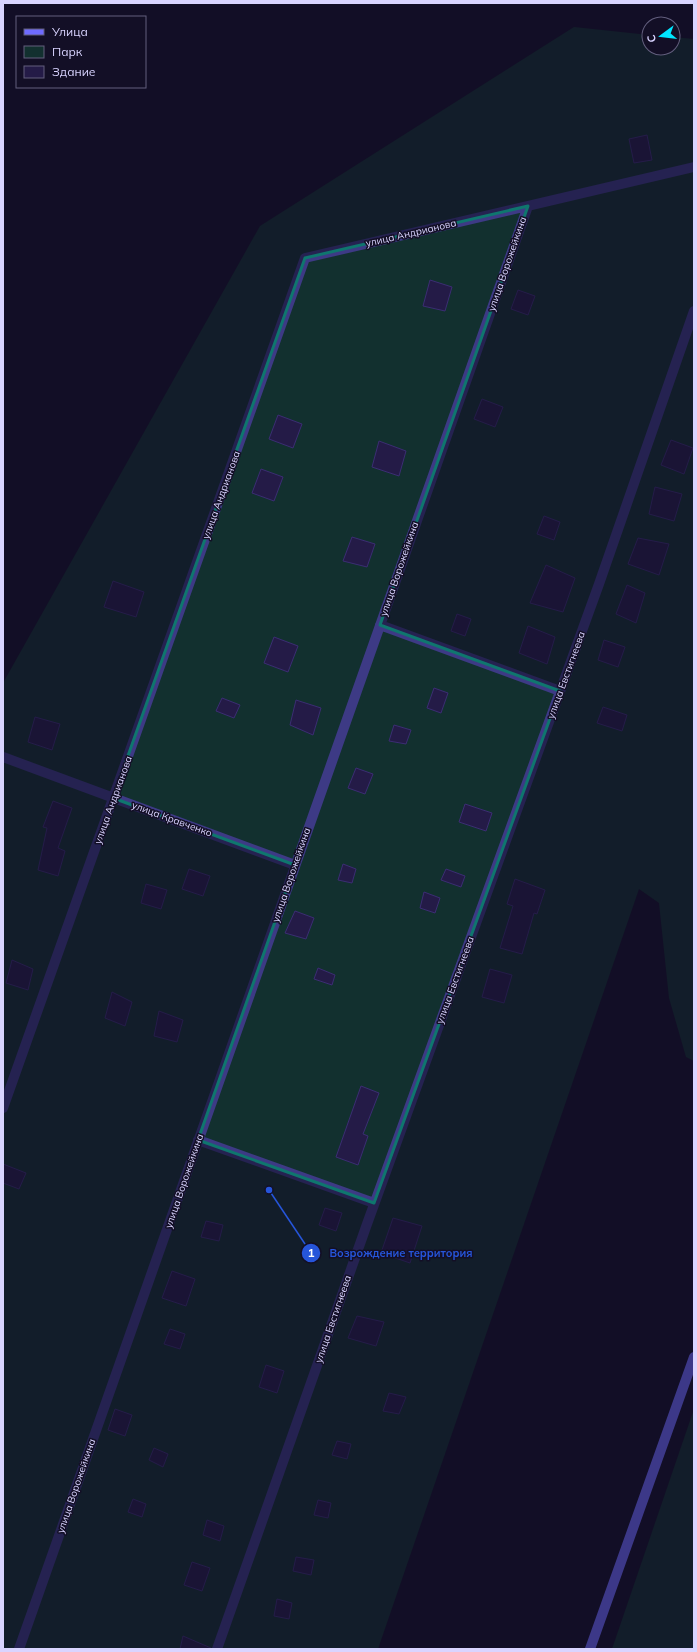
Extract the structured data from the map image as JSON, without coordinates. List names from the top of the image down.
{
  "streets": {
    "street": [
      "улица Андрианова",
      "улица Ворожейкина",
      "улица Евстигнеева",
      "улица Кравченко"
    ]
  },
  "crossings": [
    ["улица Андрианова", "улица Ворожейкина"],
    ["улица Андрианова", "улица Кравченко"],
    ["улица Ворожейкина", "улица Кравченко"]
  ],
  "places": ["Возрождение территория"],
  "legend": ["Улица", "Парк", "Здание"],
  "north": "left"
}
